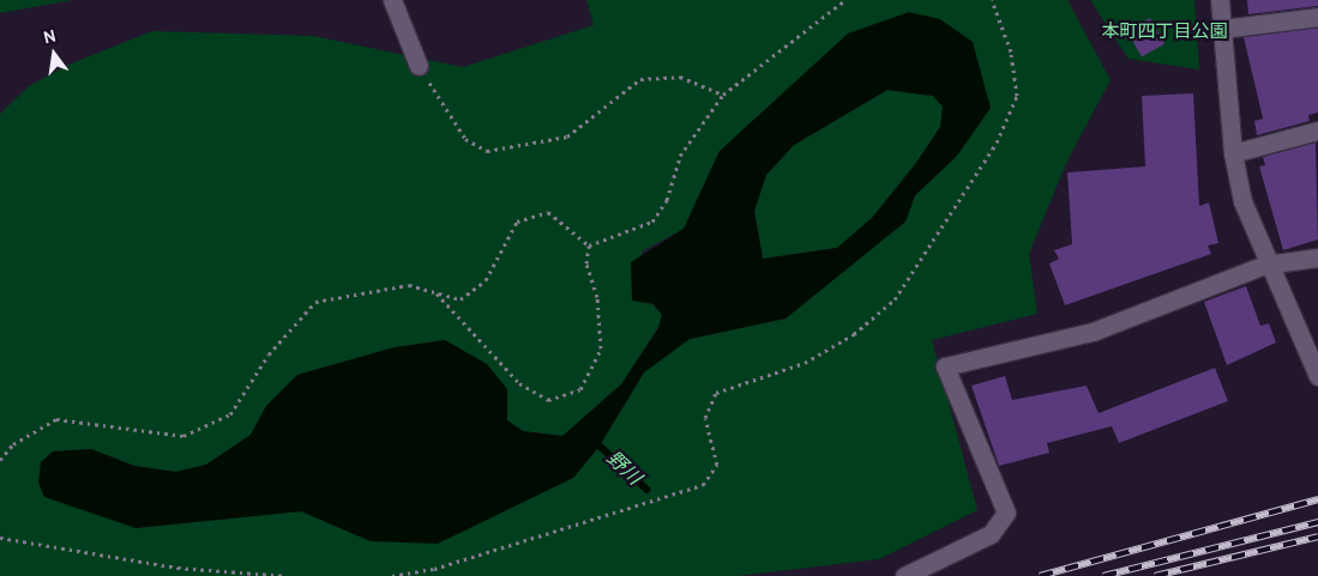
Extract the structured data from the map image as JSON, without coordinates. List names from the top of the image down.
{
  "water": ["野川"],
  "parks": ["本町四丁目公園"],
  "north": "top"
}
